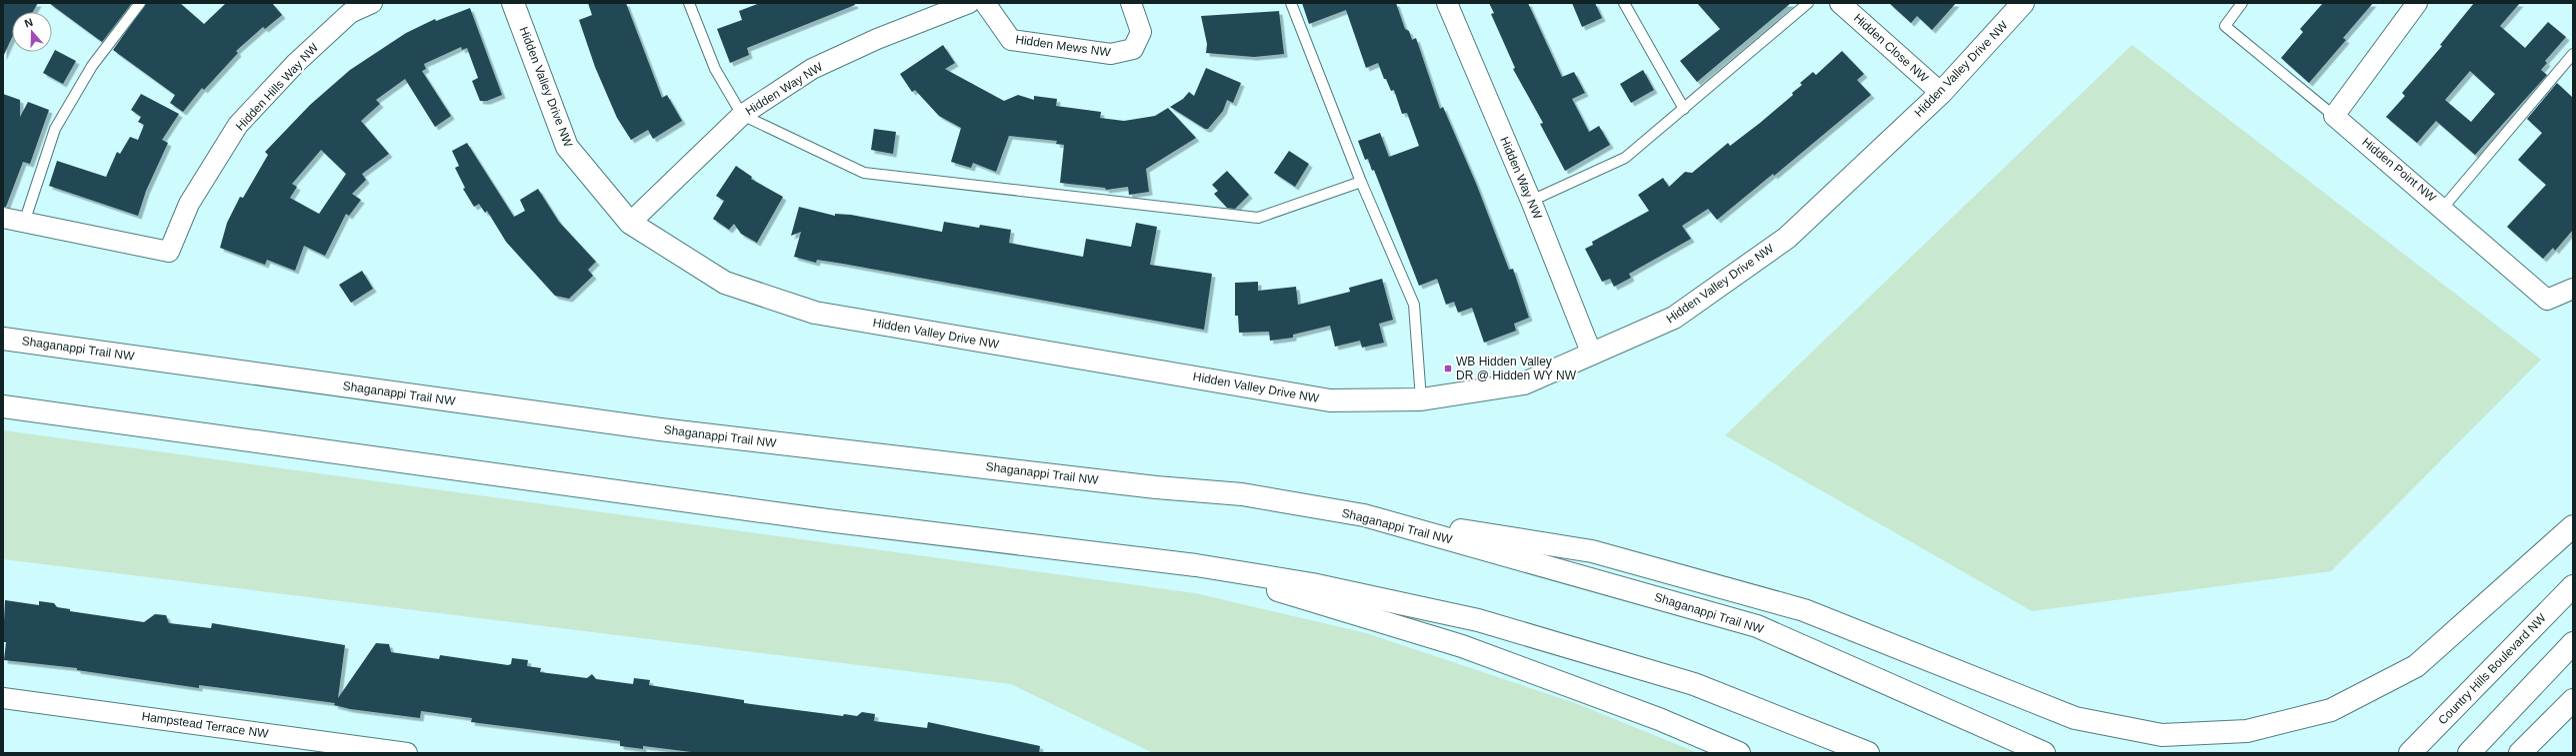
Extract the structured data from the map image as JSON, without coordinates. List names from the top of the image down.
{
  "streets": {
    "main road": ["Hidden Valley Drive NW", "Shaganappi Trail NW", "Country Hills Boulevard NW"],
    "street": [
      "Hidden Mews NW",
      "Hidden Close NW",
      "Hidden Hills Way NW",
      "Hidden Way NW",
      "Hidden Point NW",
      "Hampstead Terrace NW"
    ]
  },
  "crossings": [
    ["Hidden Close NW", "Hidden Valley Drive NW"],
    ["Hidden Valley Drive NW", "Hidden Way NW"]
  ],
  "places": {
    "transit": ["WB Hidden Valley DR @ Hidden WY NW"]
  },
  "north": "top"
}
